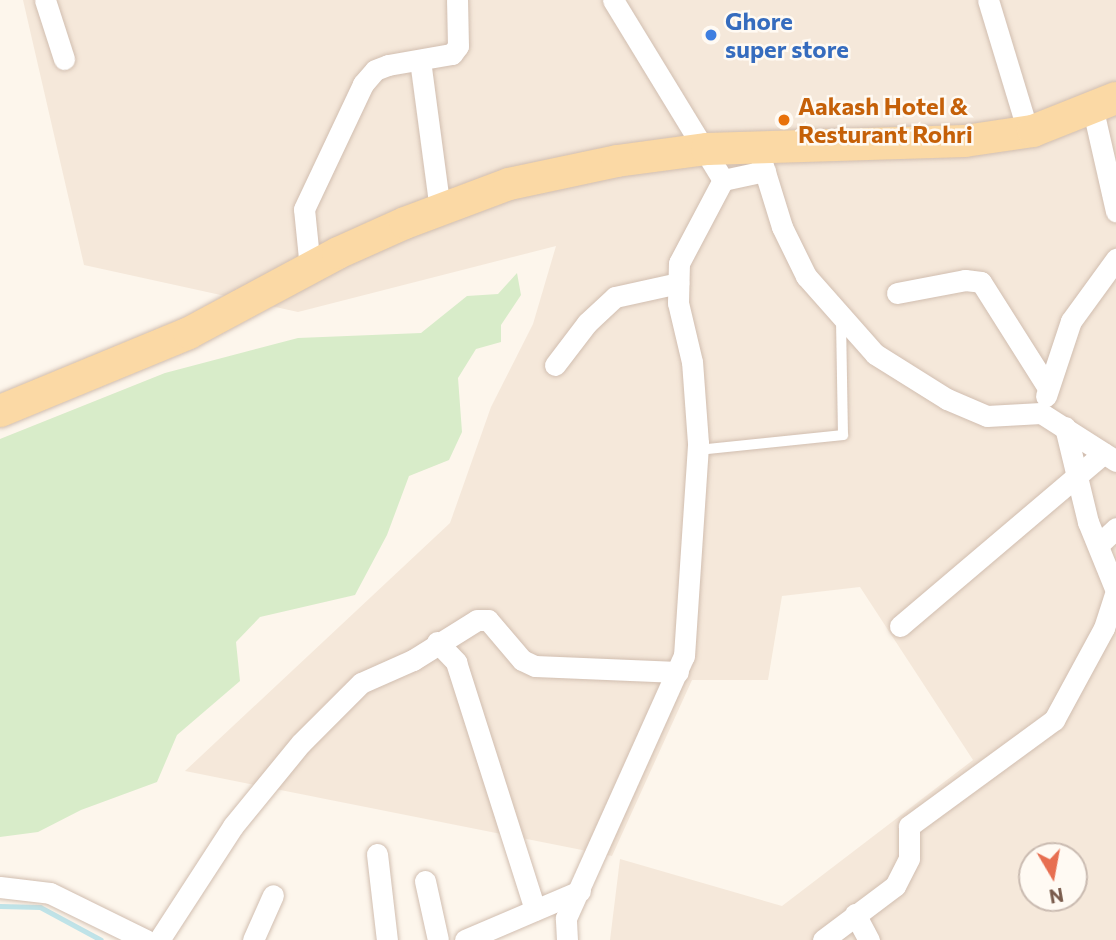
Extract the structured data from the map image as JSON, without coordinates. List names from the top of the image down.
{
  "places": ["Ghore super store", "Aakash Hotel & Resturant Rohri"],
  "north": "bottom"
}
